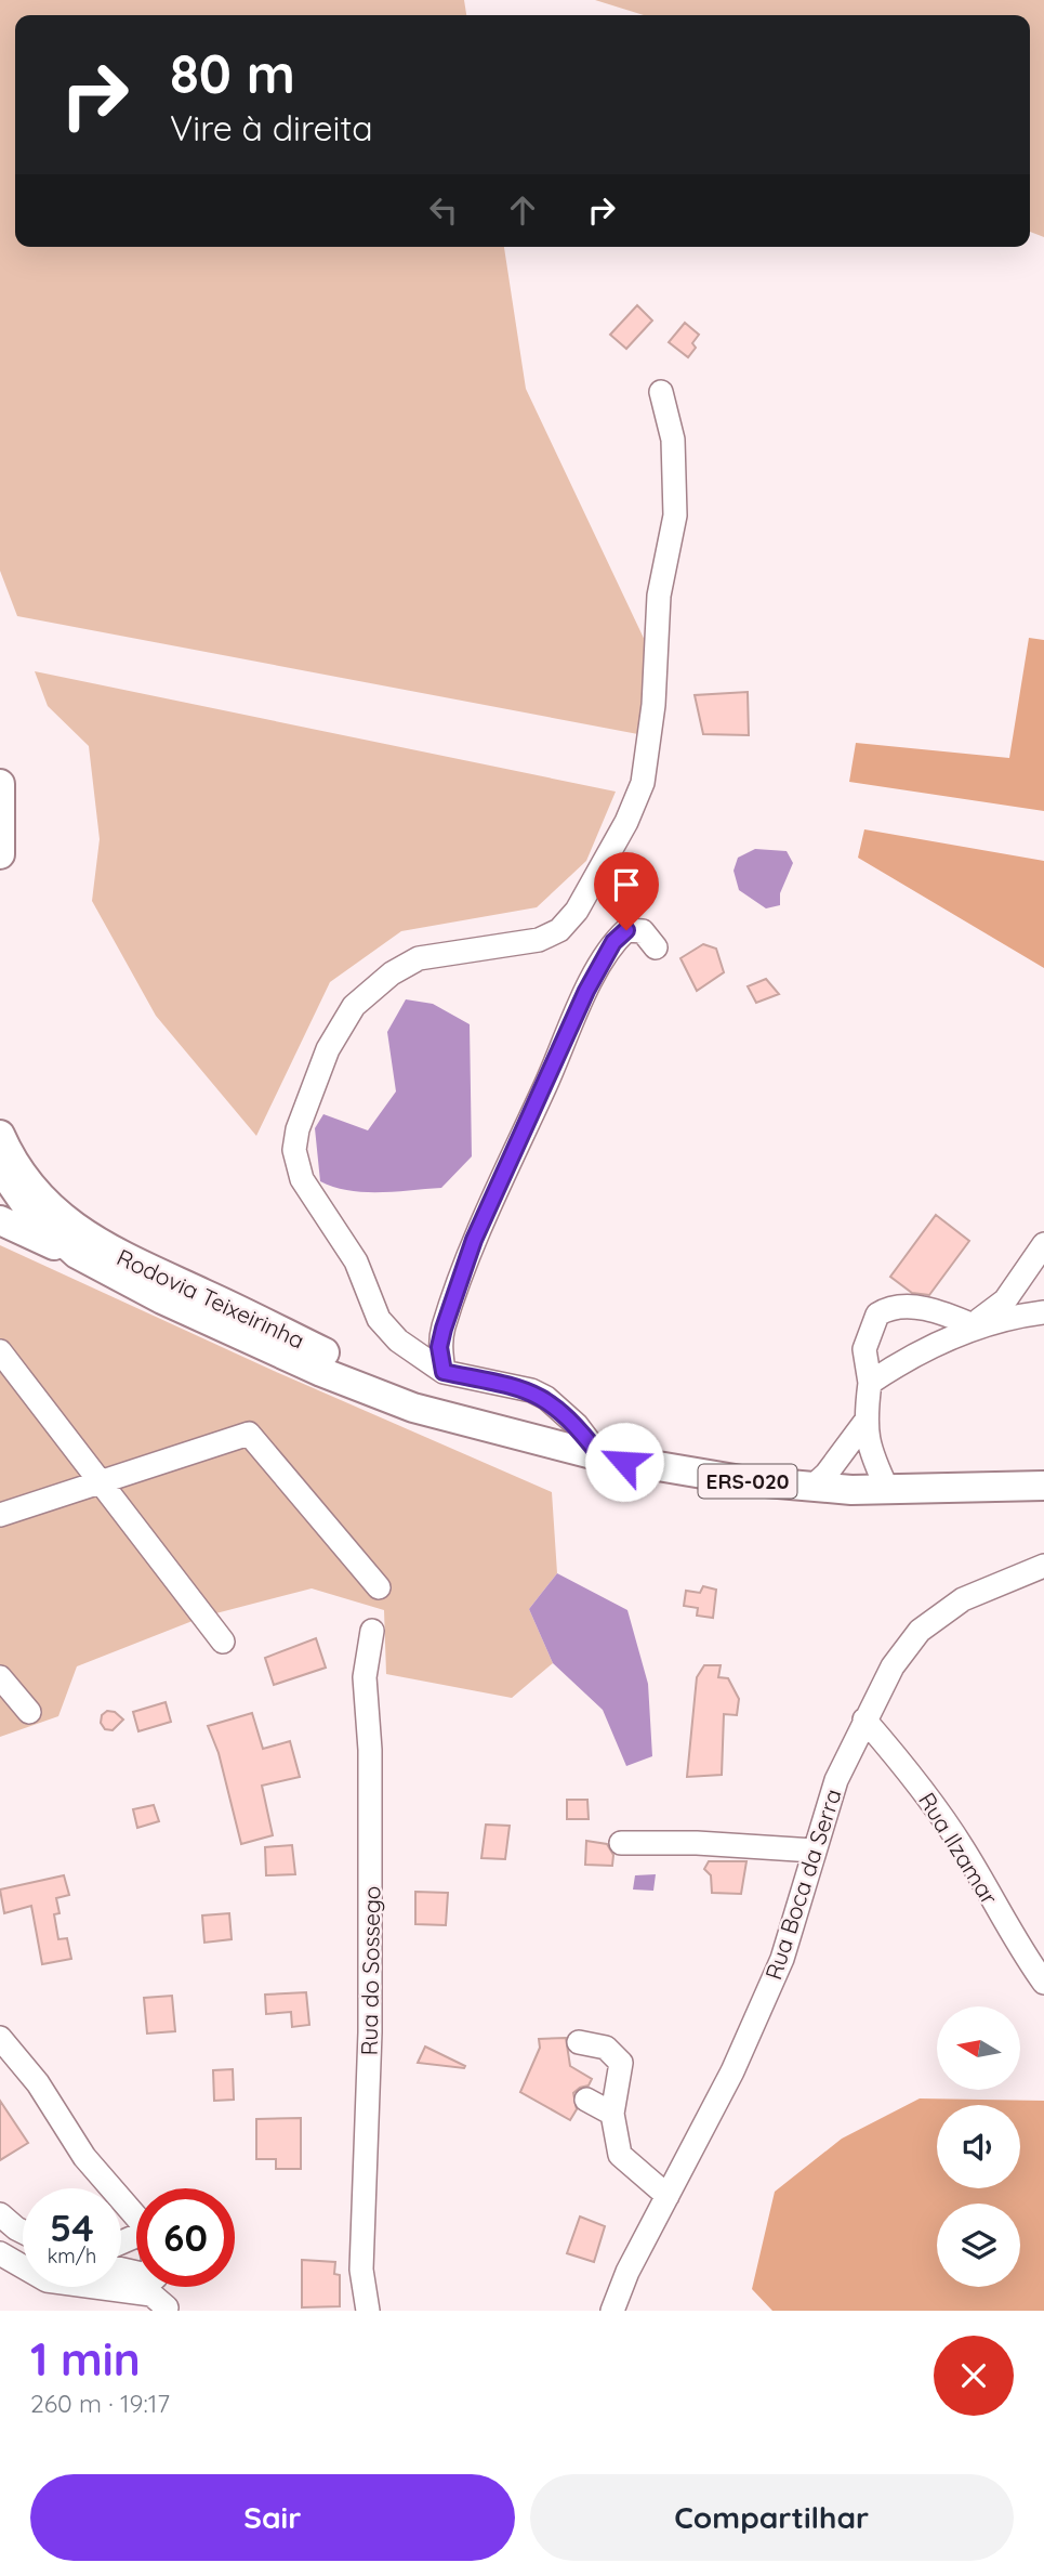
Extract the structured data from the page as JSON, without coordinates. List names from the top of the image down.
{
  "streets": {
    "main road": ["Rodovia Teixeirinha", "ERS-020"],
    "street": ["Rua Ilzamar", "Rua Boca da Serra", "Rua do Sossego"]
  },
  "crossings": [
    ["Rua Ilzamar", "Rua Boca da Serra"]
  ],
  "north": "left",
  "page": {
    "turn": ["80 m", "Vire à direita"],
    "speed": "54 km/h",
    "limit": "60",
    "heading": ["1 min", "260 m · 19:17"],
    "buttons": ["Sair", "Compartilhar"]
  }
}
